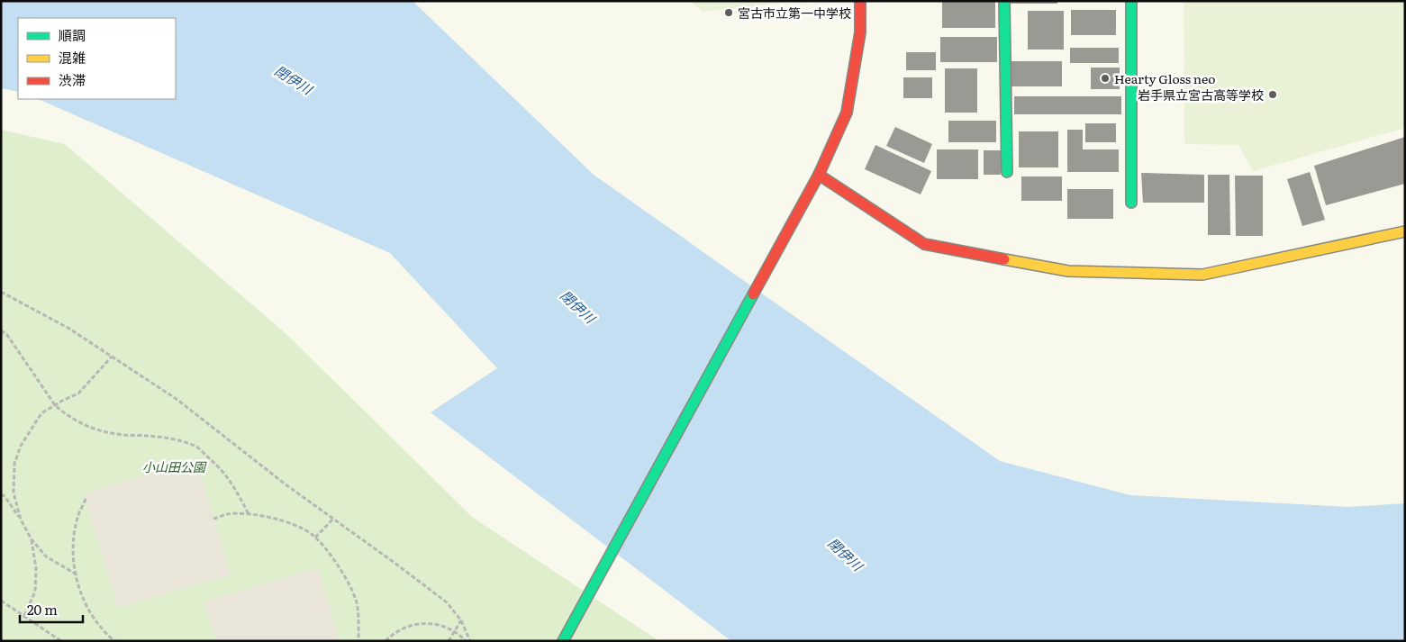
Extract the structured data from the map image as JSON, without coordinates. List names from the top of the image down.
{
  "water": ["閉伊川"],
  "parks": ["小山田公園"],
  "places": ["宮古市立第一中学校", "Hearty Gloss neo", "岩手県立宮古高等学校"],
  "legend": ["順調", "混雑", "渋滞"],
  "scale_bar": "20 m"
}
